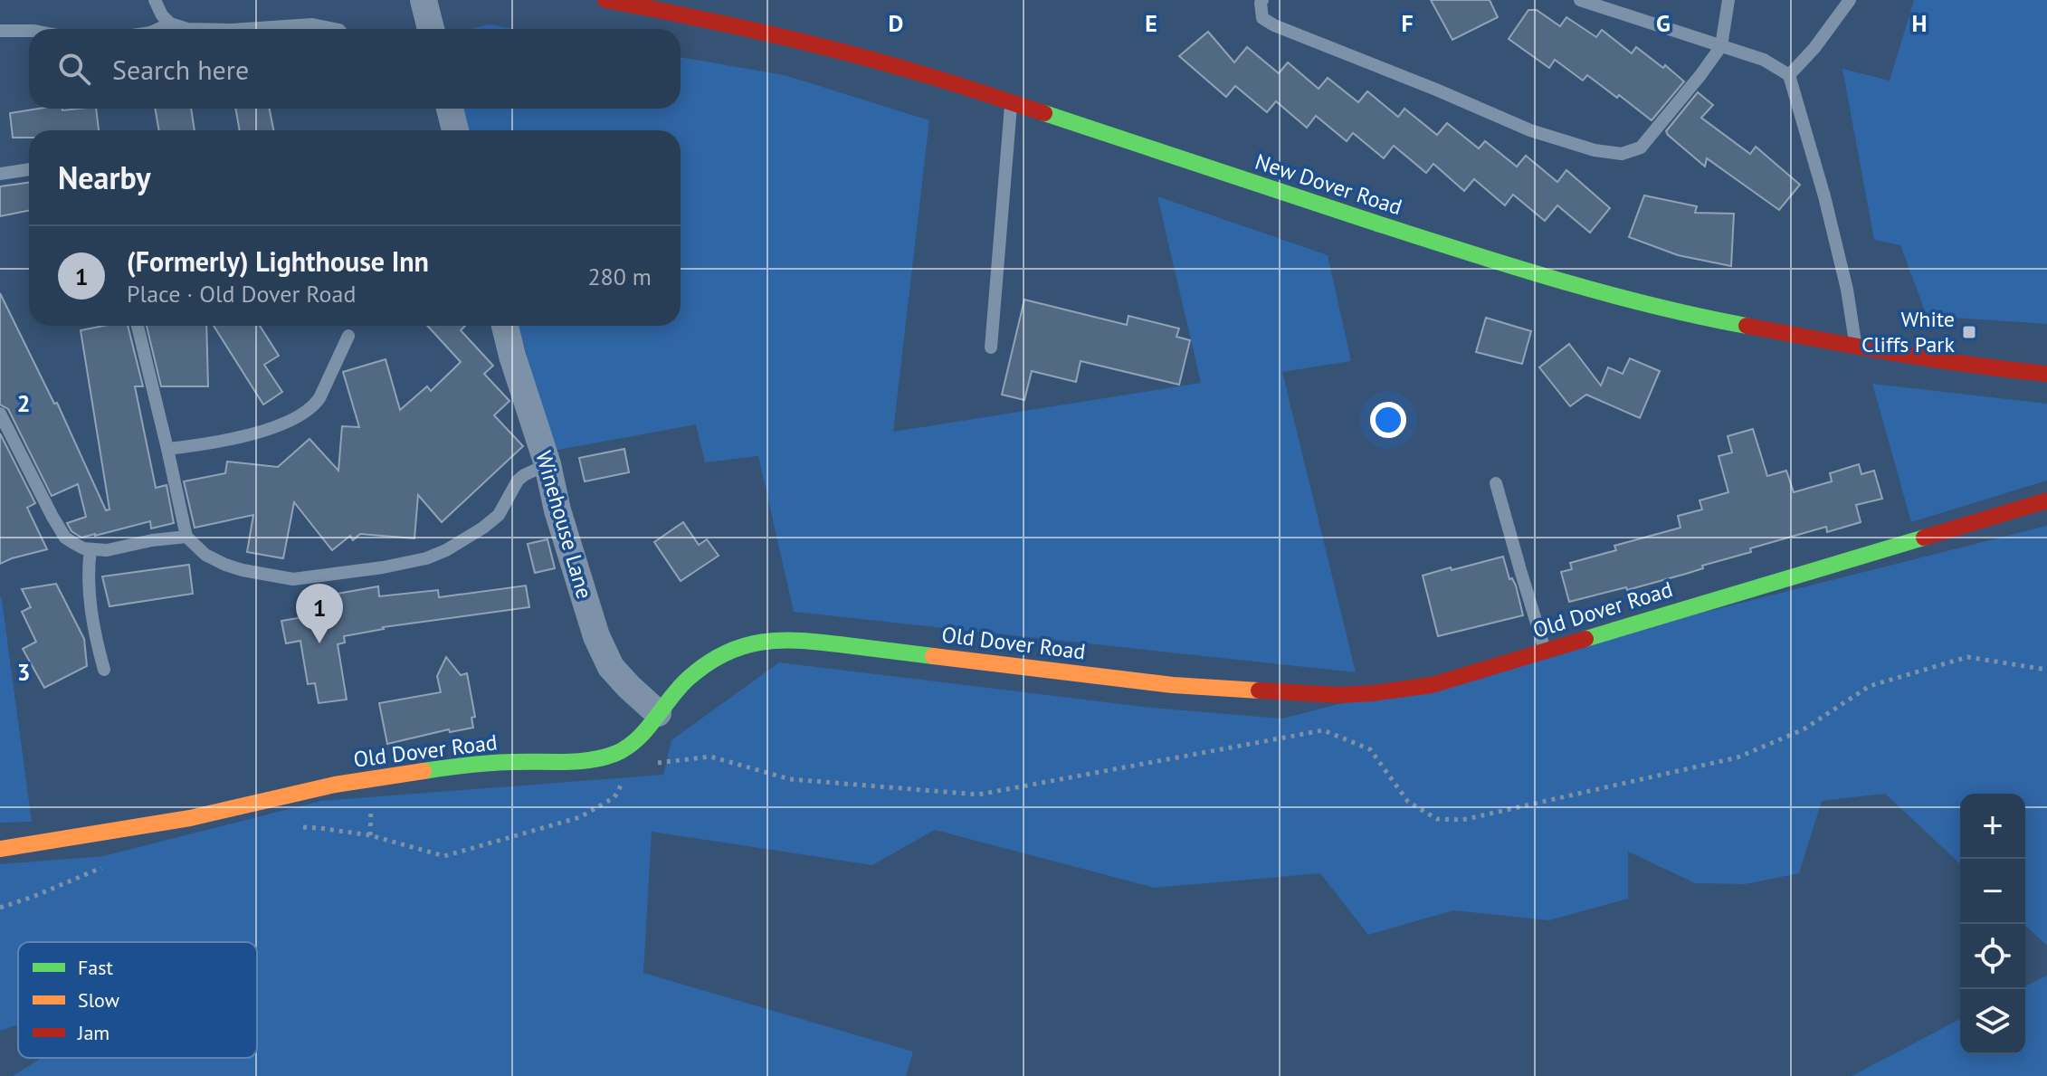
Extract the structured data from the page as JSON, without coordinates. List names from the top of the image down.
{
  "streets": {
    "street": ["New Dover Road", "Winehouse Lane", "Old Dover Road"]
  },
  "crossings": [
    ["Winehouse Lane", "Old Dover Road"]
  ],
  "places": {
    "transit": ["White Cliffs Park"]
  },
  "legend": ["Fast", "Slow", "Jam"],
  "page": {
    "search": "Search here",
    "heading": "Nearby",
    "list": [
      {
        "mark": "1",
        "name": "(Formerly) Lighthouse Inn",
        "note": "Place · Old Dover Road",
        "value": "280 m"
      }
    ],
    "pins": "1",
    "map_buttons": ["+", "−"]
  },
  "grid": {
    "columns": [
      "D",
      "E",
      "F",
      "G",
      "H"
    ],
    "rows": ["2", "3"]
  }
}
